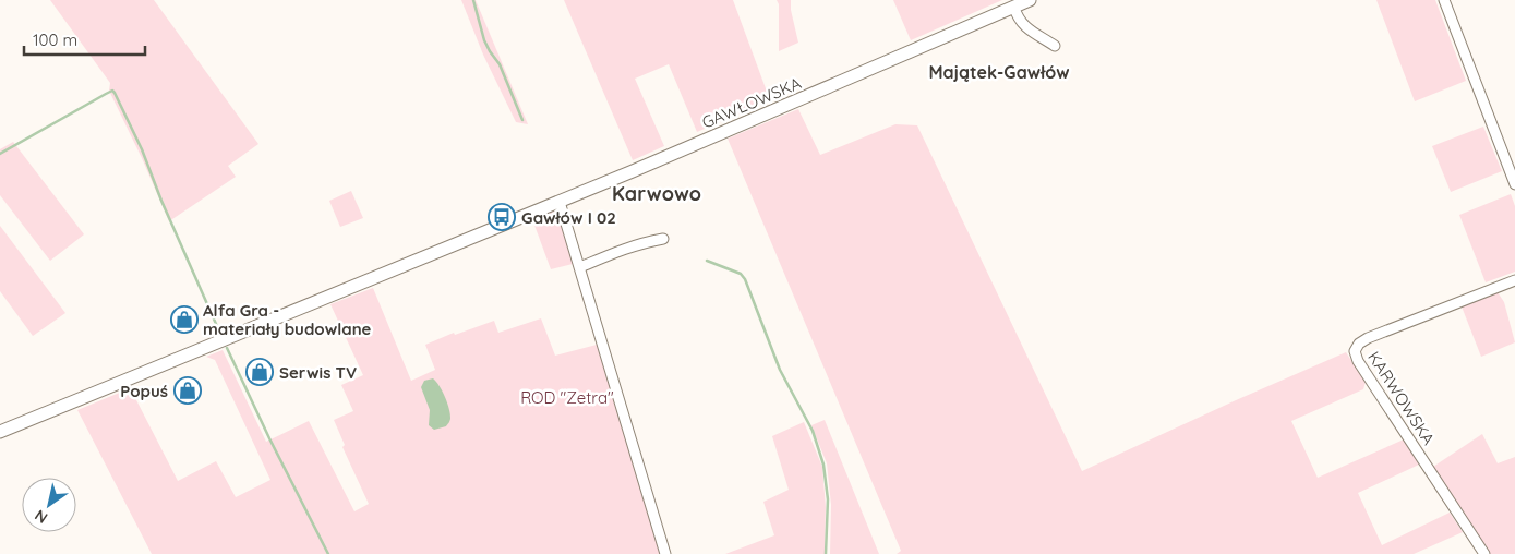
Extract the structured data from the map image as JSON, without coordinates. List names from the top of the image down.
{
  "streets": {
    "street": ["GAWŁOWSKA", "KARWOWSKA"]
  },
  "districts": ["Majątek-Gawłów", "Karwowo"],
  "parks": ["ROD \"Zetra\""],
  "places": {
    "bus stop": ["Gawłów I 02"],
    "shop": ["Alfa Gra - materiały budowlane", "Serwis TV", "Popuś"]
  },
  "scale_bar": "100 m",
  "north": "bottom left"
}
